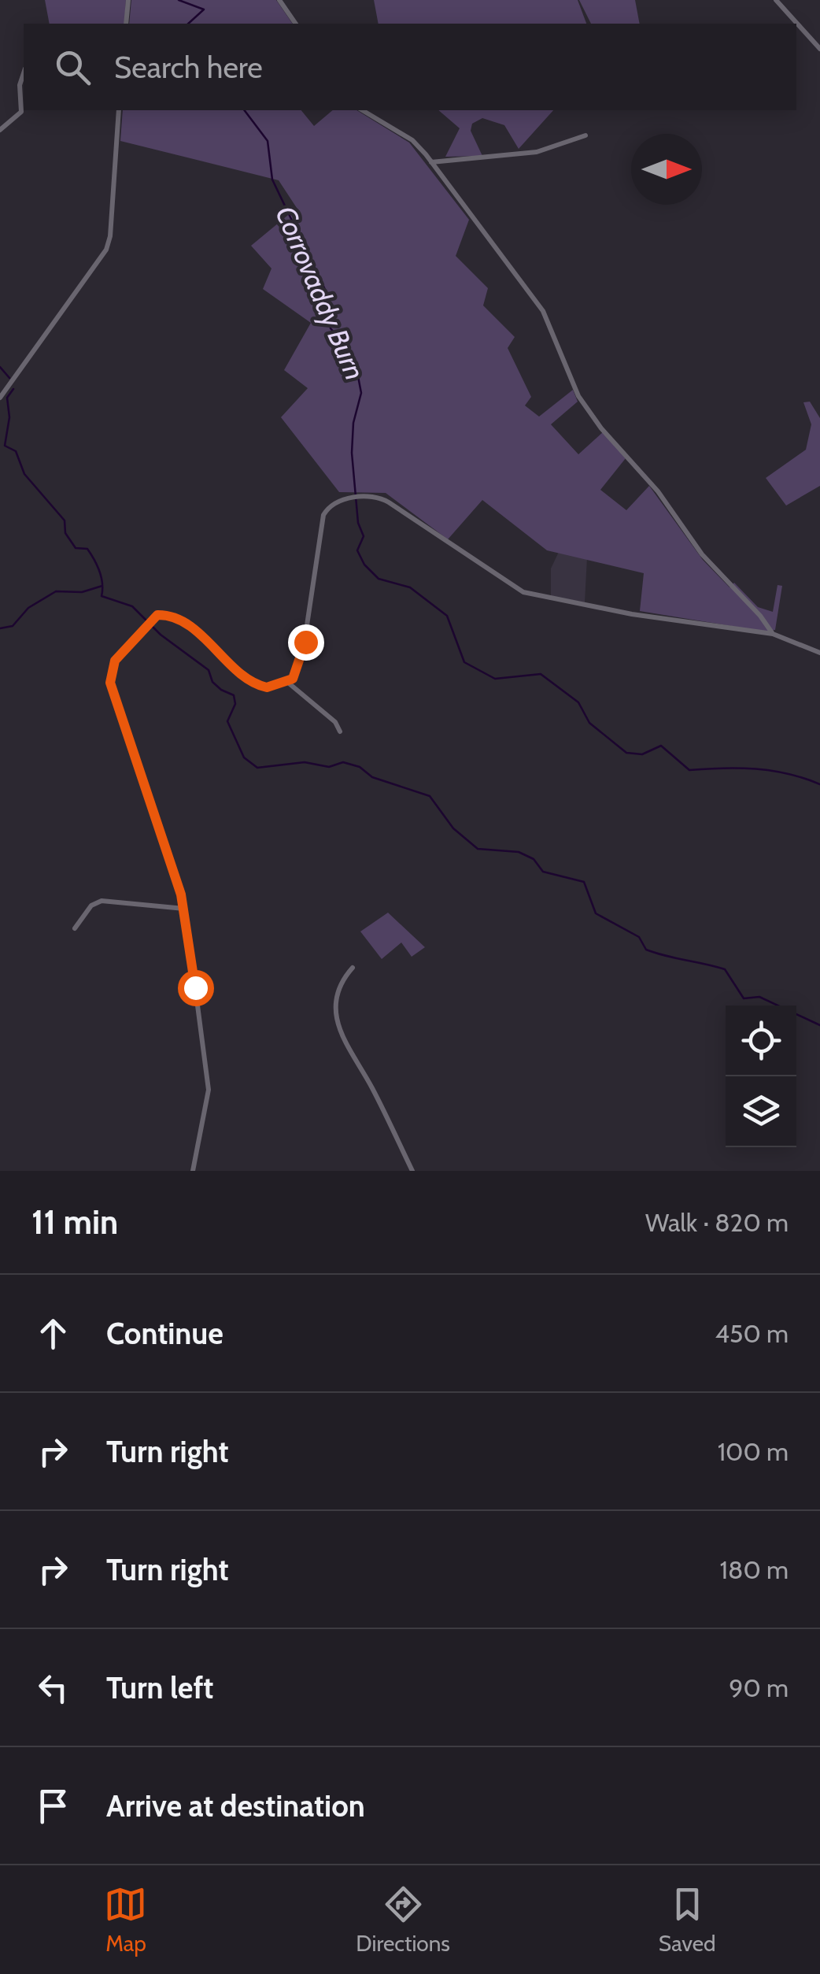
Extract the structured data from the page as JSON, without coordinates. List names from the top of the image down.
{
  "water": ["Corrovaddy Burn"],
  "north": "right",
  "page": {
    "search": "Search here",
    "heading": ["11 min", "Walk · 820 m"],
    "list": [
      ["Continue", "450 m"],
      ["Turn right", "100 m"],
      ["Turn right", "180 m"],
      ["Turn left", "90 m"],
      "Arrive at destination"
    ],
    "nav": ["Map", "Directions", "Saved"]
  }
}
